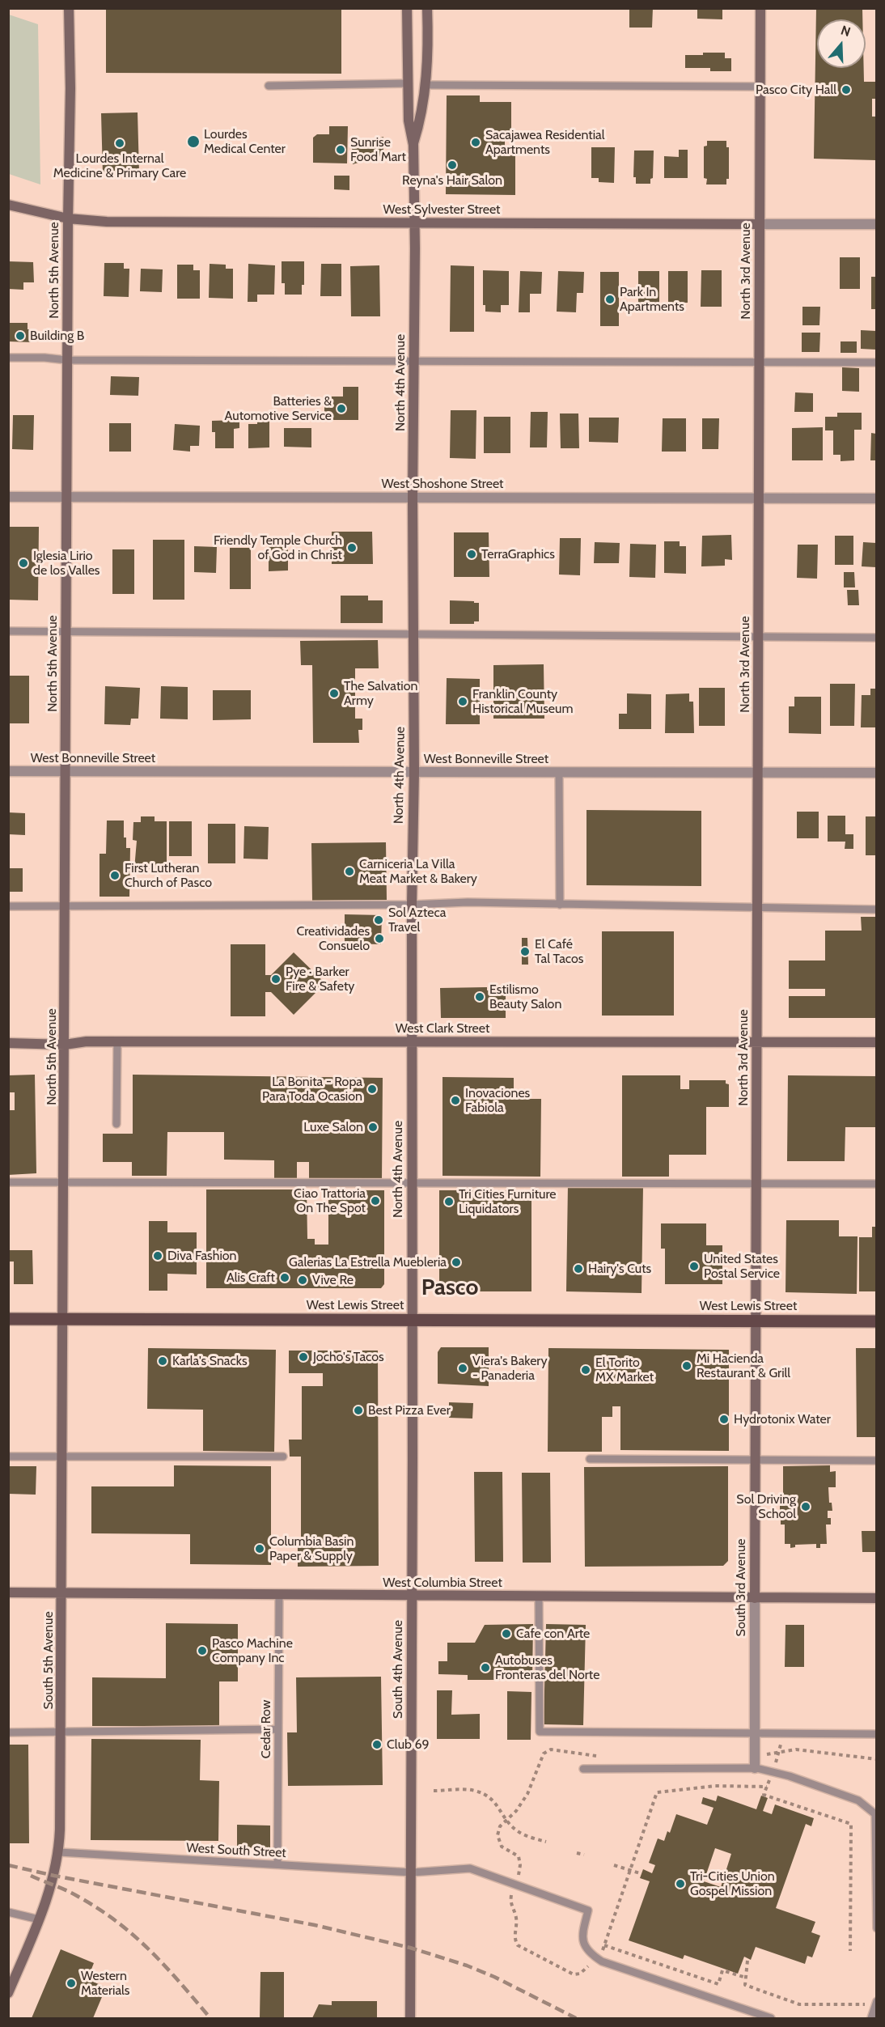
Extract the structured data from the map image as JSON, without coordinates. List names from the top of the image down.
{
  "streets": {
    "main road": ["West Lewis Street"],
    "street": [
      "West Sylvester Street",
      "North 5th Avenue",
      "North 3rd Avenue",
      "North 4th Avenue",
      "West Shoshone Street",
      "West Bonneville Street",
      "West Clark Street",
      "West Columbia Street",
      "South 3rd Avenue",
      "South 5th Avenue",
      "South 4th Avenue"
    ],
    "lane": ["Cedar Row", "West South Street"]
  },
  "crossings": [
    ["West Sylvester Street", "North 5th Avenue"],
    ["West Sylvester Street", "North 3rd Avenue"],
    ["West Sylvester Street", "North 4th Avenue"],
    ["North 5th Avenue", "West Shoshone Street"],
    ["North 5th Avenue", "West Bonneville Street"],
    ["North 5th Avenue", "West Clark Street"],
    ["North 5th Avenue", "West Lewis Street"],
    ["North 5th Avenue", "South 5th Avenue"],
    ["North 3rd Avenue", "West Shoshone Street"],
    ["North 3rd Avenue", "West Bonneville Street"],
    ["North 3rd Avenue", "West Clark Street"],
    ["North 3rd Avenue", "West Lewis Street"],
    ["North 3rd Avenue", "South 3rd Avenue"],
    ["North 4th Avenue", "West Shoshone Street"],
    ["North 4th Avenue", "West Bonneville Street"],
    ["North 4th Avenue", "West Clark Street"],
    ["North 4th Avenue", "West Lewis Street"],
    ["North 4th Avenue", "South 4th Avenue"],
    ["West Lewis Street", "South 3rd Avenue"],
    ["West Lewis Street", "South 5th Avenue"],
    ["West Lewis Street", "South 4th Avenue"],
    ["West Columbia Street", "South 3rd Avenue"],
    ["West Columbia Street", "South 5th Avenue"],
    ["West Columbia Street", "South 4th Avenue"],
    ["West Columbia Street", "Cedar Row"],
    ["South 5th Avenue", "West South Street"],
    ["South 4th Avenue", "West South Street"],
    ["Cedar Row", "West South Street"]
  ],
  "districts": ["Pasco"],
  "places": [
    "Pasco City Hall",
    "Lourdes Medical Center",
    "Sacajawea Residential Apartments",
    "Lourdes Internal Medicine & Primary Care",
    "Sunrise Food Mart",
    "Reyna's Hair Salon",
    "Park In Apartments",
    "Building B",
    "Batteries & Automotive Service",
    "Friendly Temple Church of God in Christ",
    "TerraGraphics",
    "Iglesia Lirio de los Valles",
    "The Salvation Army",
    "Franklin County Historical Museum",
    "Carniceria La Villa Meat Market & Bakery",
    "First Lutheran Church of Pasco",
    "Sol Azteca Travel",
    "Creatividades Consuelo",
    "El Café Tal Tacos",
    "Pye · Barker Fire & Safety",
    "Estilismo Beauty Salon",
    "La Bonita - Ropa Para Toda Ocasion",
    "Inovaciones Fabiola",
    "Luxe Salon",
    "Ciao Trattoria On The Spot",
    "Tri Cities Furniture Liquidators",
    "Diva Fashion",
    "Galerias La Estrella Muebleria",
    "United States Postal Service",
    "Hairy's Cuts",
    "Alis Craft",
    "Vive Re",
    "Jocho's Tacos",
    "Karla's Snacks",
    "Mi Hacienda Restaurant & Grill",
    "Viera's Bakery - Panaderia",
    "El Torito MX Market",
    "Best Pizza Ever",
    "Hydrotonix Water",
    "Sol Driving School",
    "Columbia Basin Paper & Supply",
    "Cafe con Arte",
    "Pasco Machine Company Inc",
    "Autobuses Fronteras del Norte",
    "Club 69",
    "Tri-Cities Union Gospel Mission",
    "Western Materials"
  ],
  "north": "top"
}
